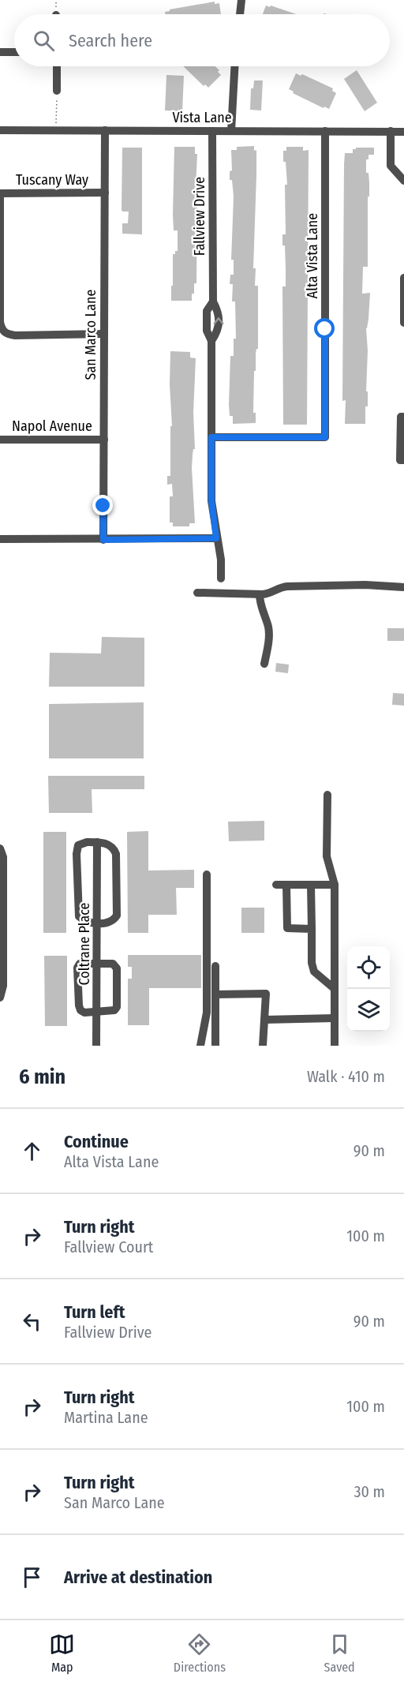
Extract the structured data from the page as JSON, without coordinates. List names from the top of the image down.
{
  "streets": {
    "street": [
      "Vista Lane",
      "Tuscany Way",
      "Fallview Drive",
      "Alta Vista Lane",
      "San Marco Lane",
      "Napol Avenue",
      "Coltrane Place"
    ]
  },
  "crossings": [
    ["Vista Lane", "Fallview Drive"],
    ["Vista Lane", "Alta Vista Lane"],
    ["Vista Lane", "San Marco Lane"],
    ["Tuscany Way", "San Marco Lane"],
    ["Fallview Drive", "Alta Vista Lane"],
    ["San Marco Lane", "Napol Avenue"]
  ],
  "page": {
    "search": "Search here",
    "heading": ["6 min", "Walk · 410 m"],
    "list": [
      ["Continue", "Alta Vista Lane", "90 m"],
      ["Turn right", "Fallview Court", "100 m"],
      ["Turn left", "Fallview Drive", "90 m"],
      ["Turn right", "Martina Lane", "100 m"],
      ["Turn right", "San Marco Lane", "30 m"],
      "Arrive at destination"
    ],
    "nav": ["Map", "Directions", "Saved"]
  }
}
